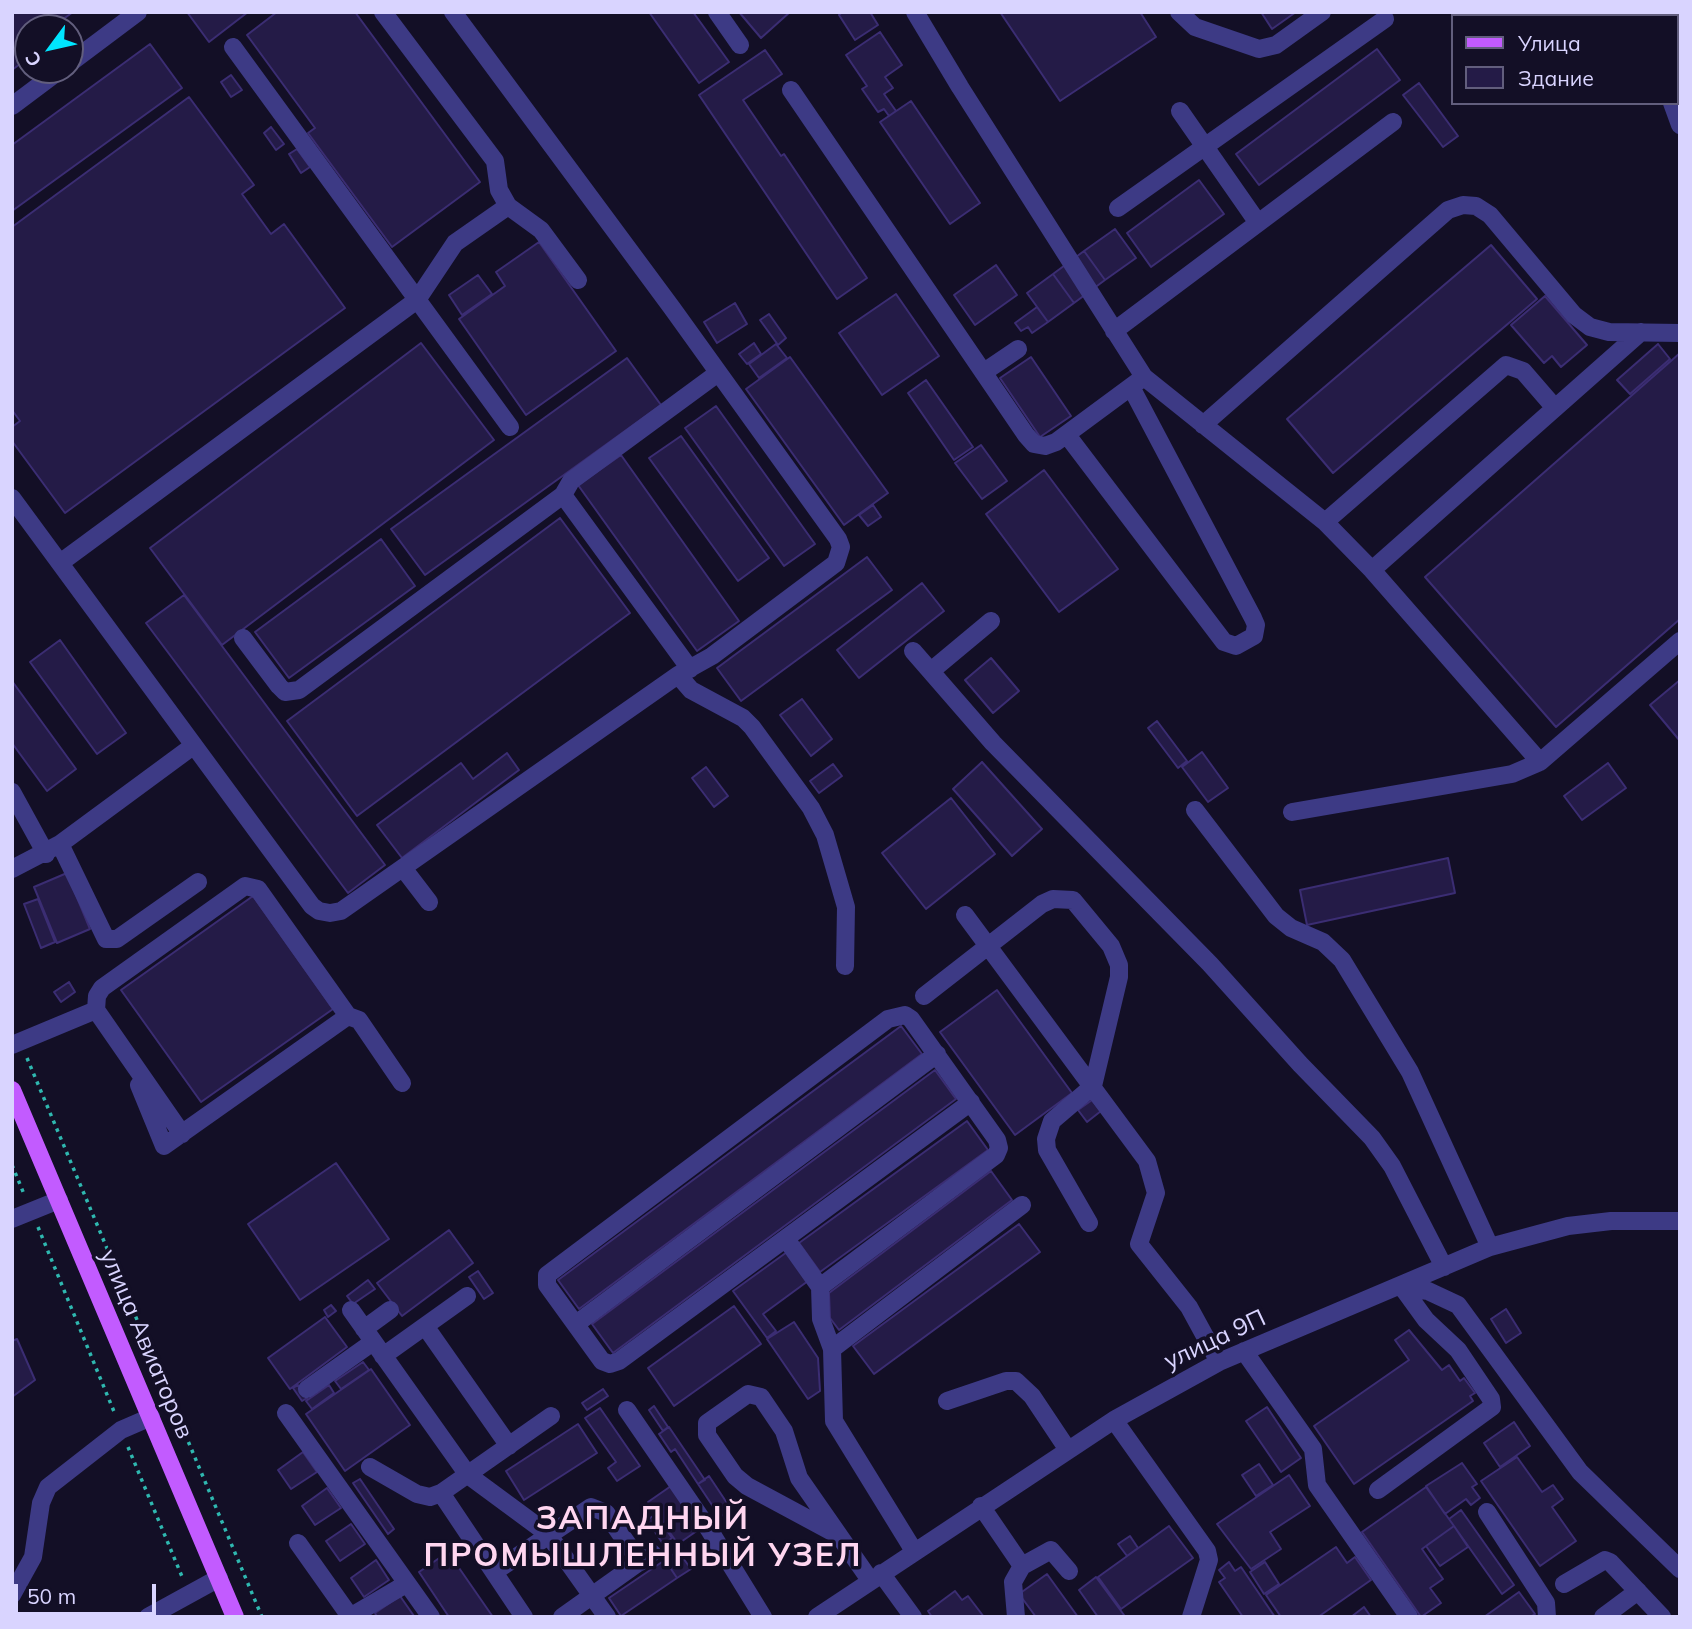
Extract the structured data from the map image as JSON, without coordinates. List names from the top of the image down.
{
  "streets": {
    "main road": ["улица Авиаторов"],
    "street": ["улица 9П"]
  },
  "districts": ["ЗАПАДНЫЙ ПРОМЫШЛЕННЫЙ УЗЕЛ"],
  "legend": ["Улица", "Здание"],
  "scale_bar": "50 m",
  "north": "bottom left"
}
